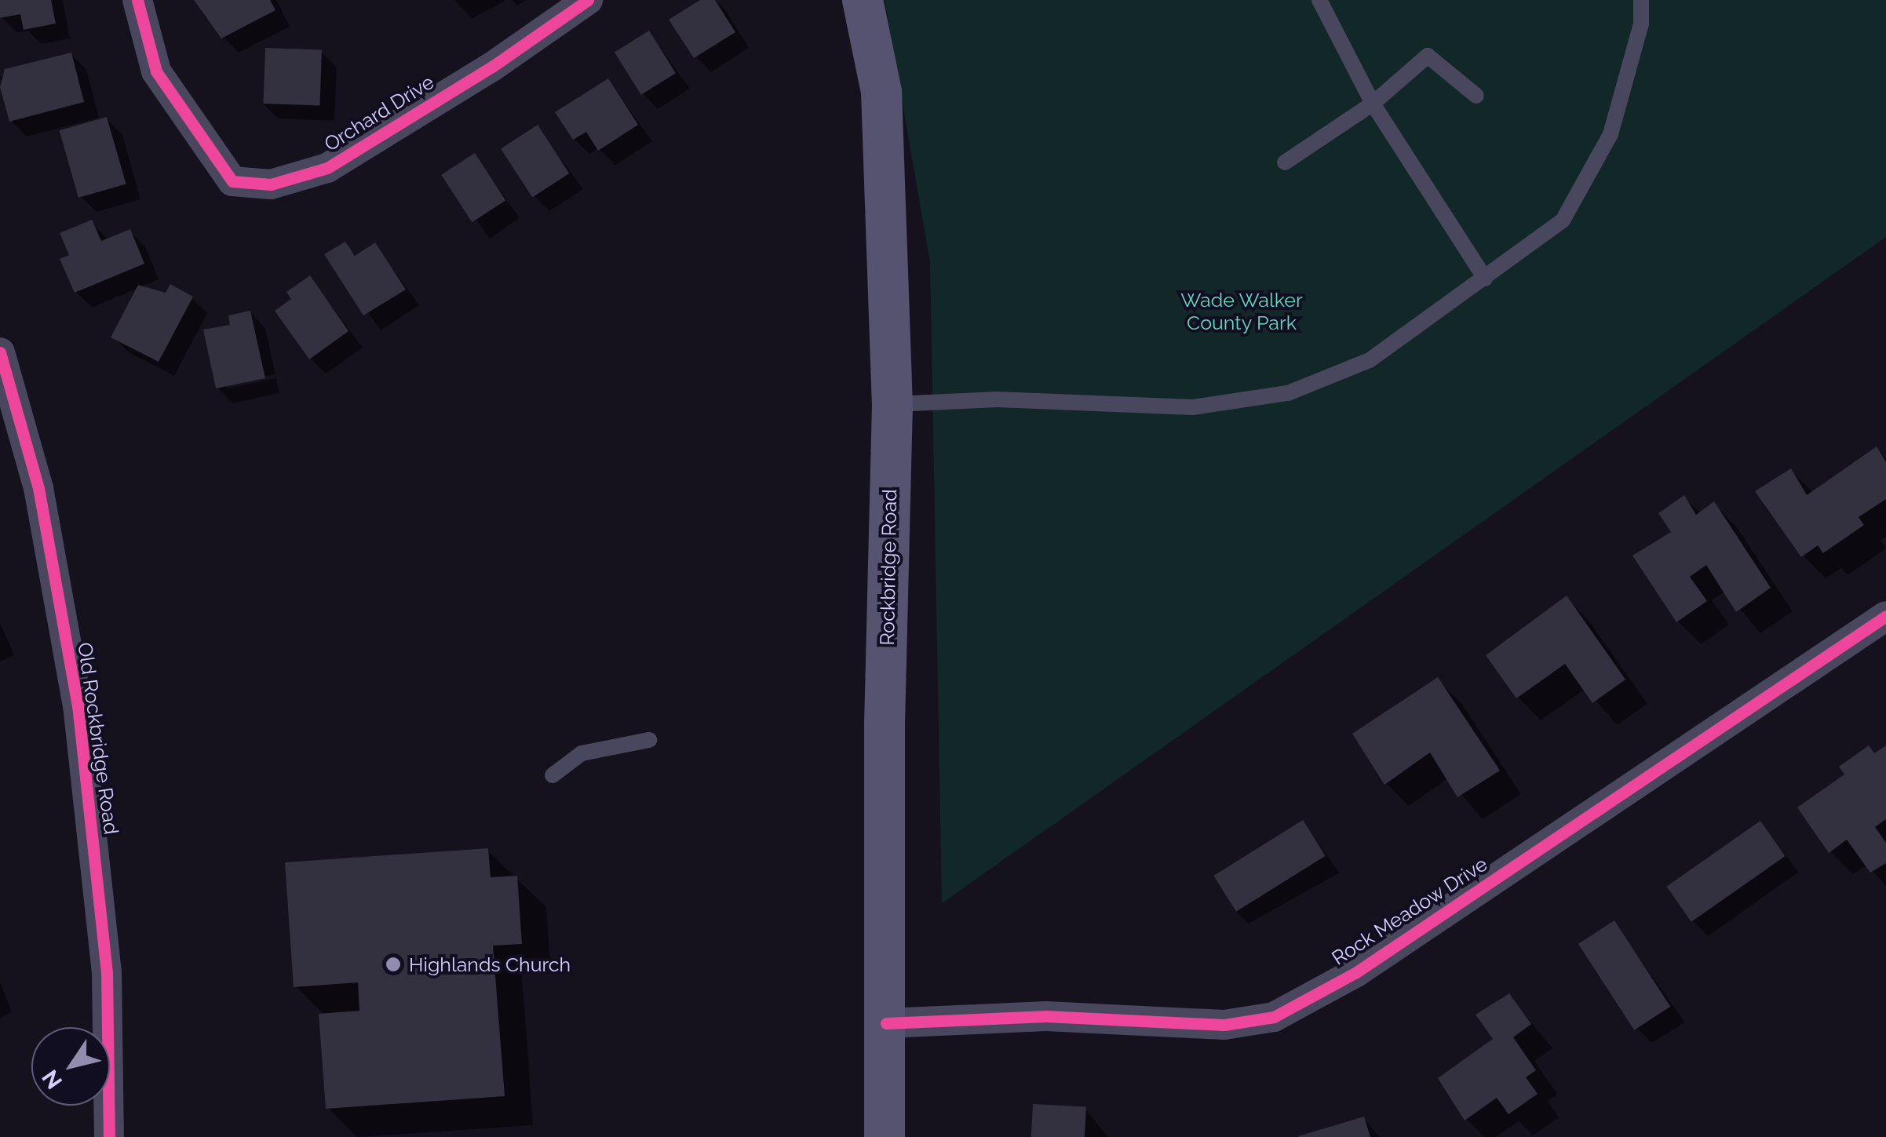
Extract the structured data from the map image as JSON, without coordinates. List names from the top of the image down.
{
  "streets": {
    "main road": ["Rockbridge Road"],
    "street": ["Orchard Drive", "Old Rockbridge Road", "Rock Meadow Drive"]
  },
  "crossings": [
    ["Rockbridge Road", "Rock Meadow Drive"]
  ],
  "parks": ["Wade Walker County Park"],
  "places": ["Highlands Church"],
  "north": "bottom left"
}
